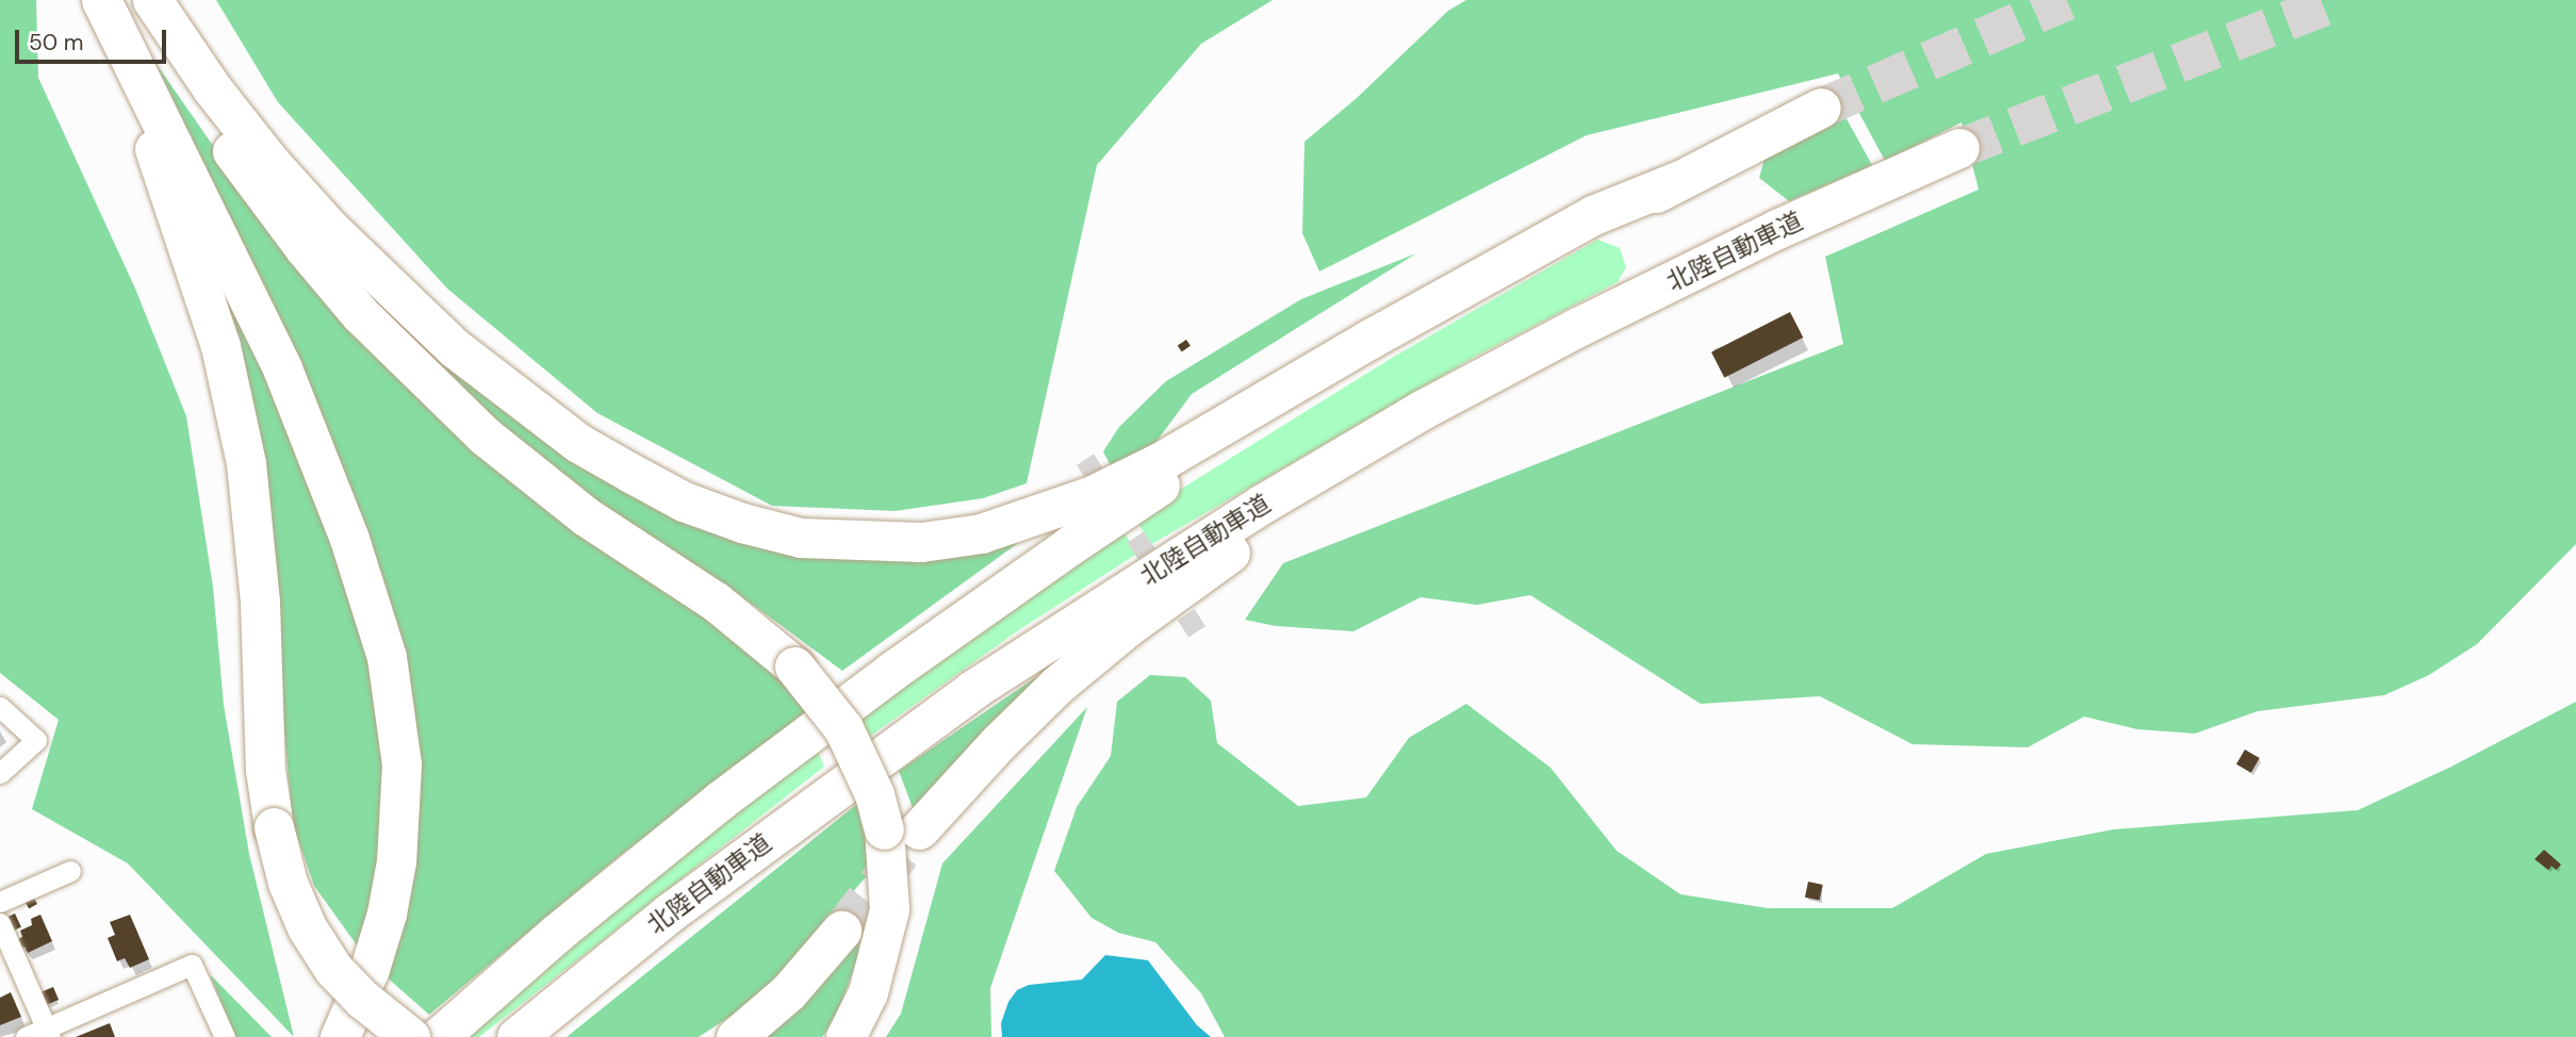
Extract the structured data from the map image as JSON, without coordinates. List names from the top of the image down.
{
  "streets": {
    "highway": ["北陸自動車道"]
  },
  "scale_bar": "50 m"
}
